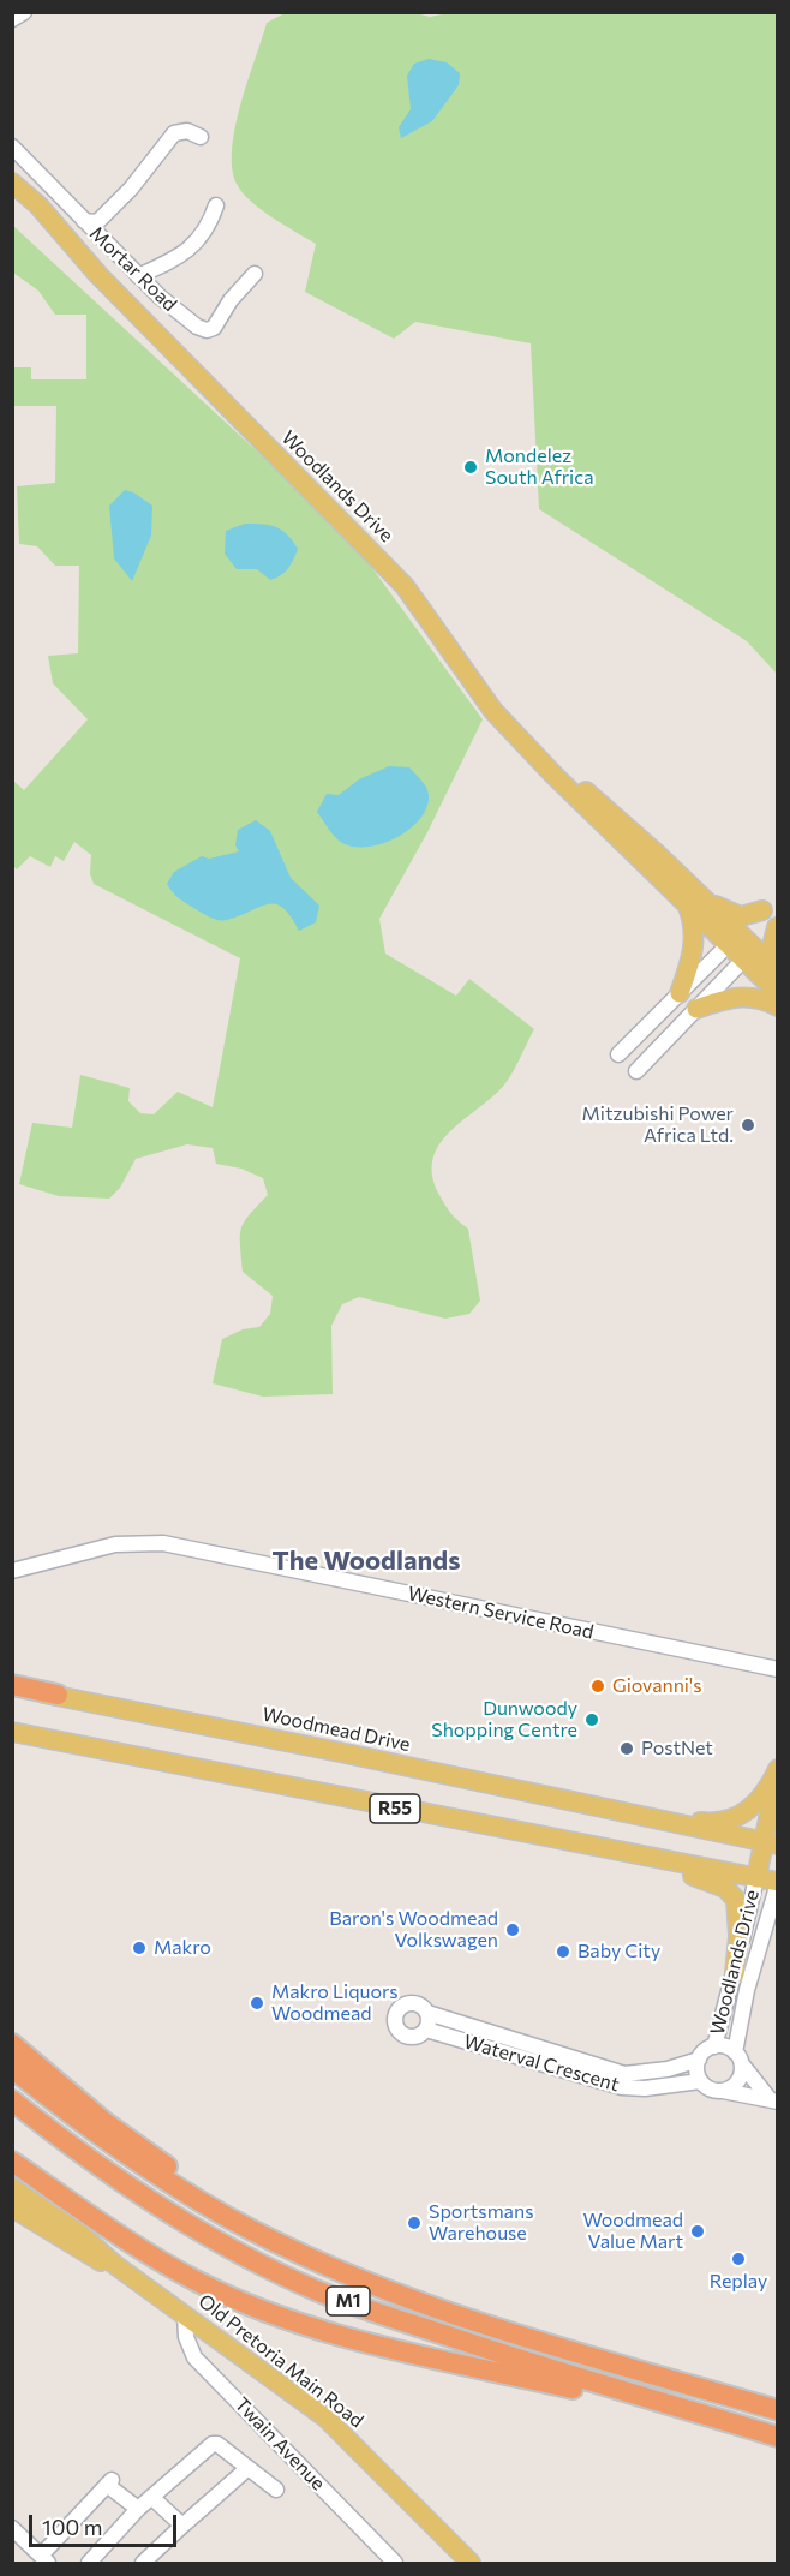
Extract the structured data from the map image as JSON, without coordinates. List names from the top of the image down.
{
  "streets": {
    "highway": ["M1"],
    "main road": [
      "Woodlands Drive",
      "Woodmead Drive",
      "R55",
      "Old Pretoria Main Road"
    ],
    "street": [
      "Mortar Road",
      "Western Service Road",
      "Waterval Crescent",
      "Twain Avenue"
    ]
  },
  "crossings": [
    ["Woodlands Drive", "R55"],
    ["Woodlands Drive", "Waterval Crescent"],
    ["Old Pretoria Main Road", "Twain Avenue"]
  ],
  "districts": ["The Woodlands"],
  "places": [
    "Mondelez South Africa",
    "Mitzubishi Power Africa Ltd.",
    "Giovanni's",
    "Dunwoody Shopping Centre",
    "PostNet",
    "Baron's Woodmead Volkswagen",
    "Makro",
    "Baby City",
    "Makro Liquors Woodmead",
    "Sportsmans Warehouse",
    "Woodmead Value Mart",
    "Replay"
  ],
  "scale_bar": "100 m"
}
